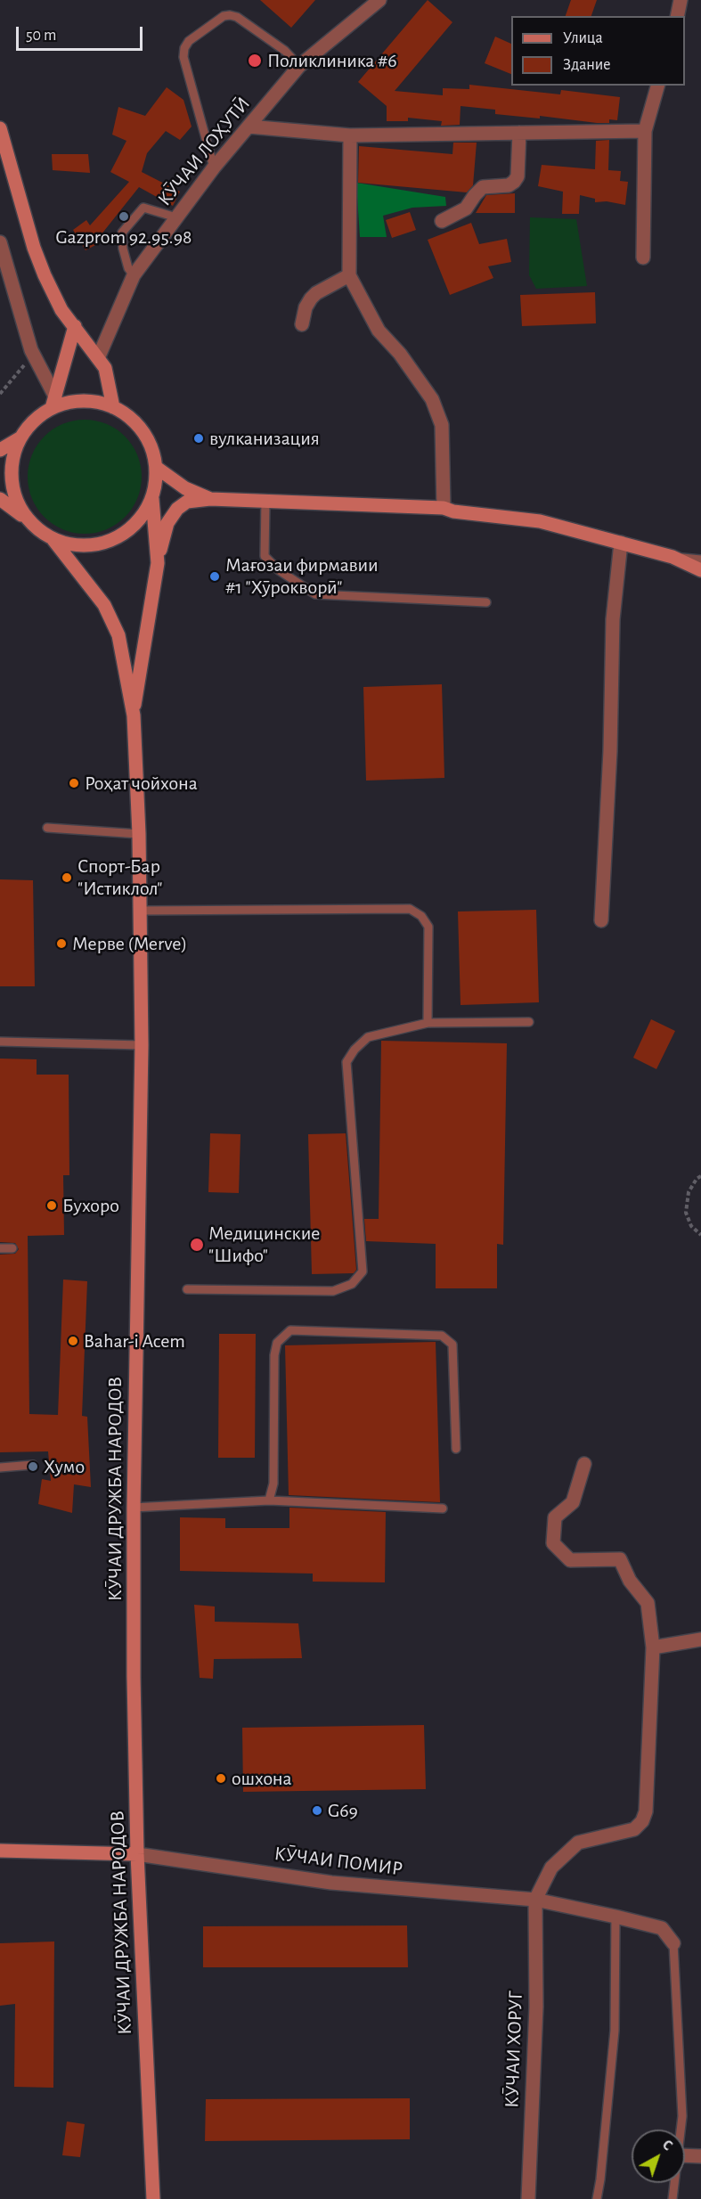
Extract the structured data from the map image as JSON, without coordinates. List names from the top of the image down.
{
  "streets": {
    "main road": ["КӮЧАИ ДРУЖБА НАРОДОВ"],
    "street": ["КӮЧАИ ЛОҲУТӢ", "КӮЧАИ ПОМИР", "КӮЧАИ ХОРУГ"]
  },
  "crossings": [
    ["КӮЧАИ ДРУЖБА НАРОДОВ", "КӮЧАИ ПОМИР"],
    ["КӮЧАИ ПОМИР", "КӮЧАИ ХОРУГ"]
  ],
  "places": [
    "Поликлиника #6",
    "Gazprom 92.95.98",
    "вулканизация",
    "Мағозаи фирмавии #1 \"Хӯрокворӣ\"",
    "Роҳат чойхона",
    "Спорт-Бар \"Истиклол\"",
    "Мерве (Merve)",
    "Бухоро",
    "Медицинские \"Шифо\"",
    "Bahar-i Acem",
    "Хумо",
    "ошхона",
    "G69"
  ],
  "legend": ["Улица", "Здание"],
  "scale_bar": "50 m",
  "north": "top right"
}
